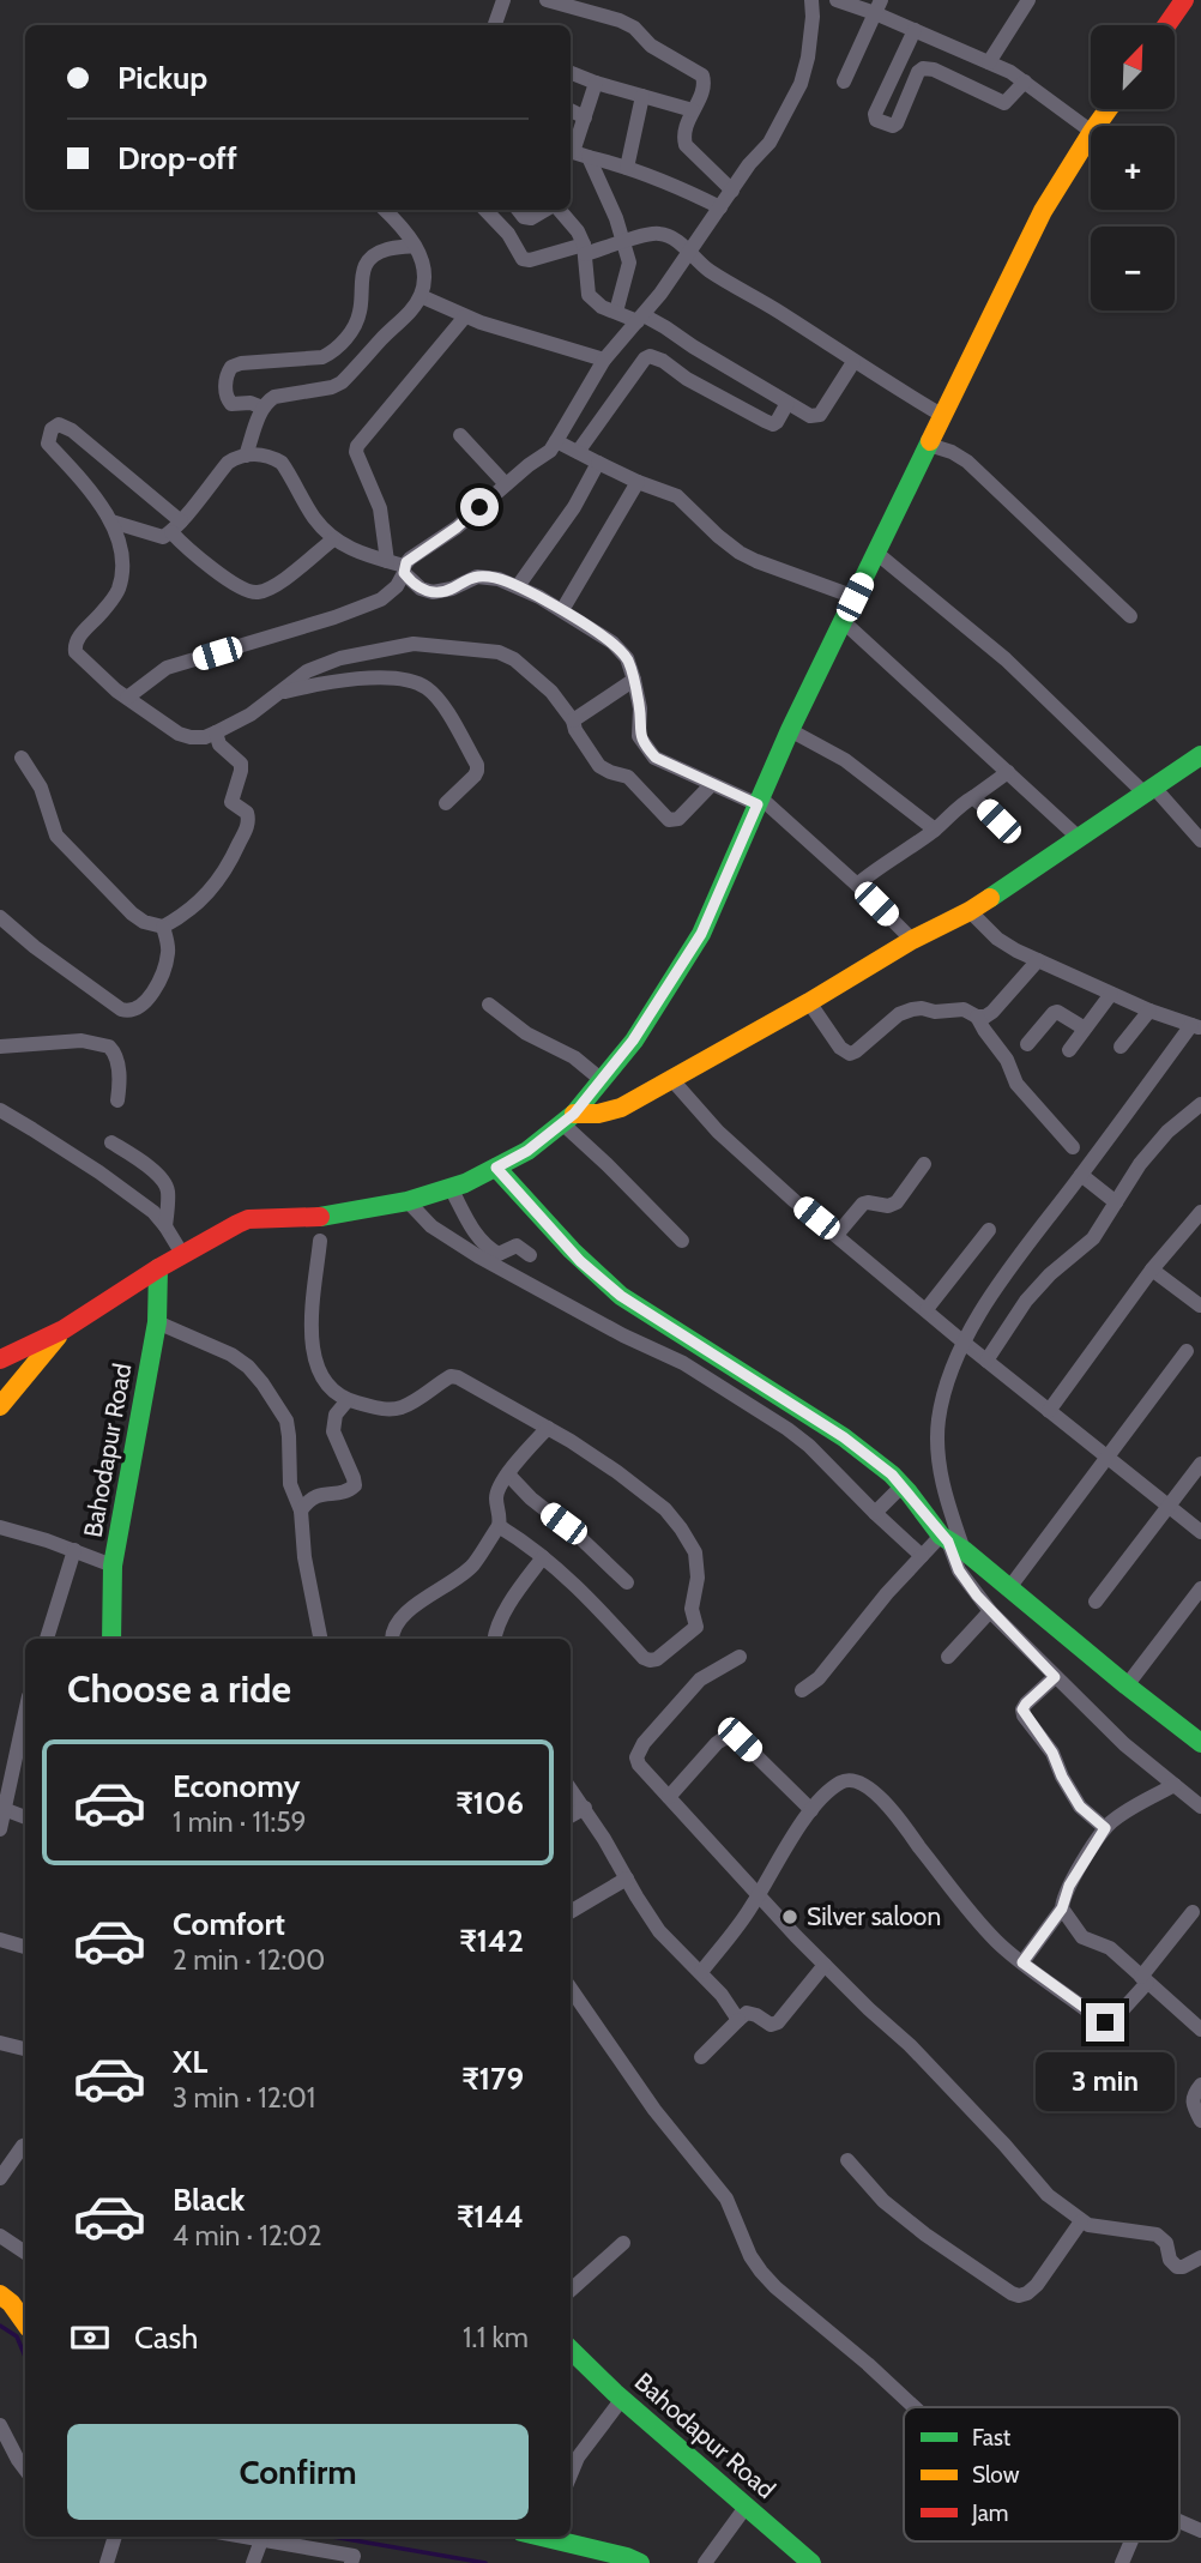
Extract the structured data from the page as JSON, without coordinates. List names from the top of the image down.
{
  "streets": {
    "main road": ["Bahodapur Road"]
  },
  "places": ["Silver saloon"],
  "legend": ["Fast", "Slow", "Jam"],
  "north": "top right",
  "page": {
    "map_buttons": ["+", "−"],
    "banner": ["Pickup", "Drop-off"],
    "heading": "Choose a ride",
    "list": [
      {
        "name": "Economy",
        "note": "1 min · 11:59",
        "value": "₹106"
      },
      {
        "name": "Comfort",
        "note": "2 min · 12:00",
        "value": "₹142"
      },
      {
        "name": "XL",
        "note": "3 min · 12:01",
        "value": "₹179"
      },
      {
        "name": "Black",
        "note": "4 min · 12:02",
        "value": "₹144"
      }
    ],
    "bubble": "3 min",
    "pay": ["Cash", "1.1 km"],
    "buttons": "Confirm"
  }
}
